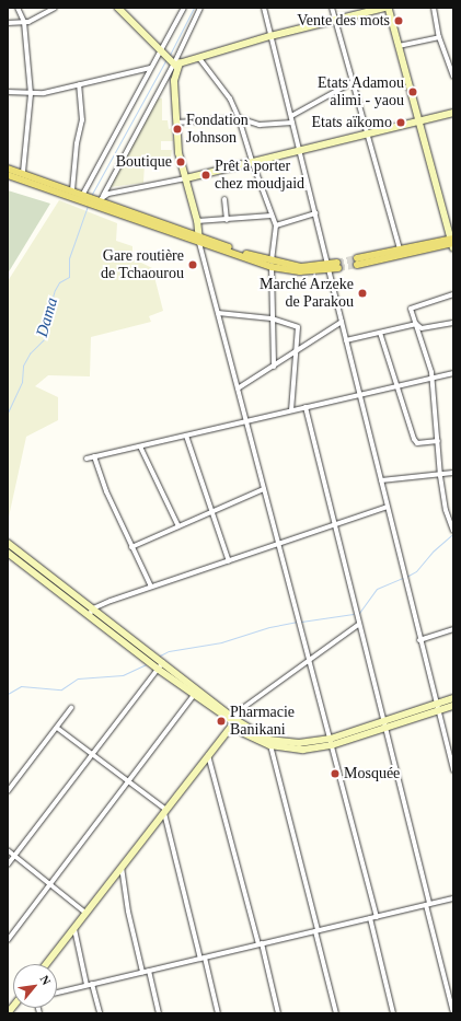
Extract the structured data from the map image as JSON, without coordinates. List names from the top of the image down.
{
  "water": ["Dama"],
  "places": [
    "Vente des mots",
    "Etats Adamou alimi - yaou",
    "Etats aïkomo",
    "Fondation Johnson",
    "Boutique",
    "Prêt à porter chez moudjaid",
    "Gare routière de Tchaourou",
    "Marché Arzeke de Parakou",
    "Pharmacie Banikani",
    "Mosquée"
  ],
  "north": "top right"
}
